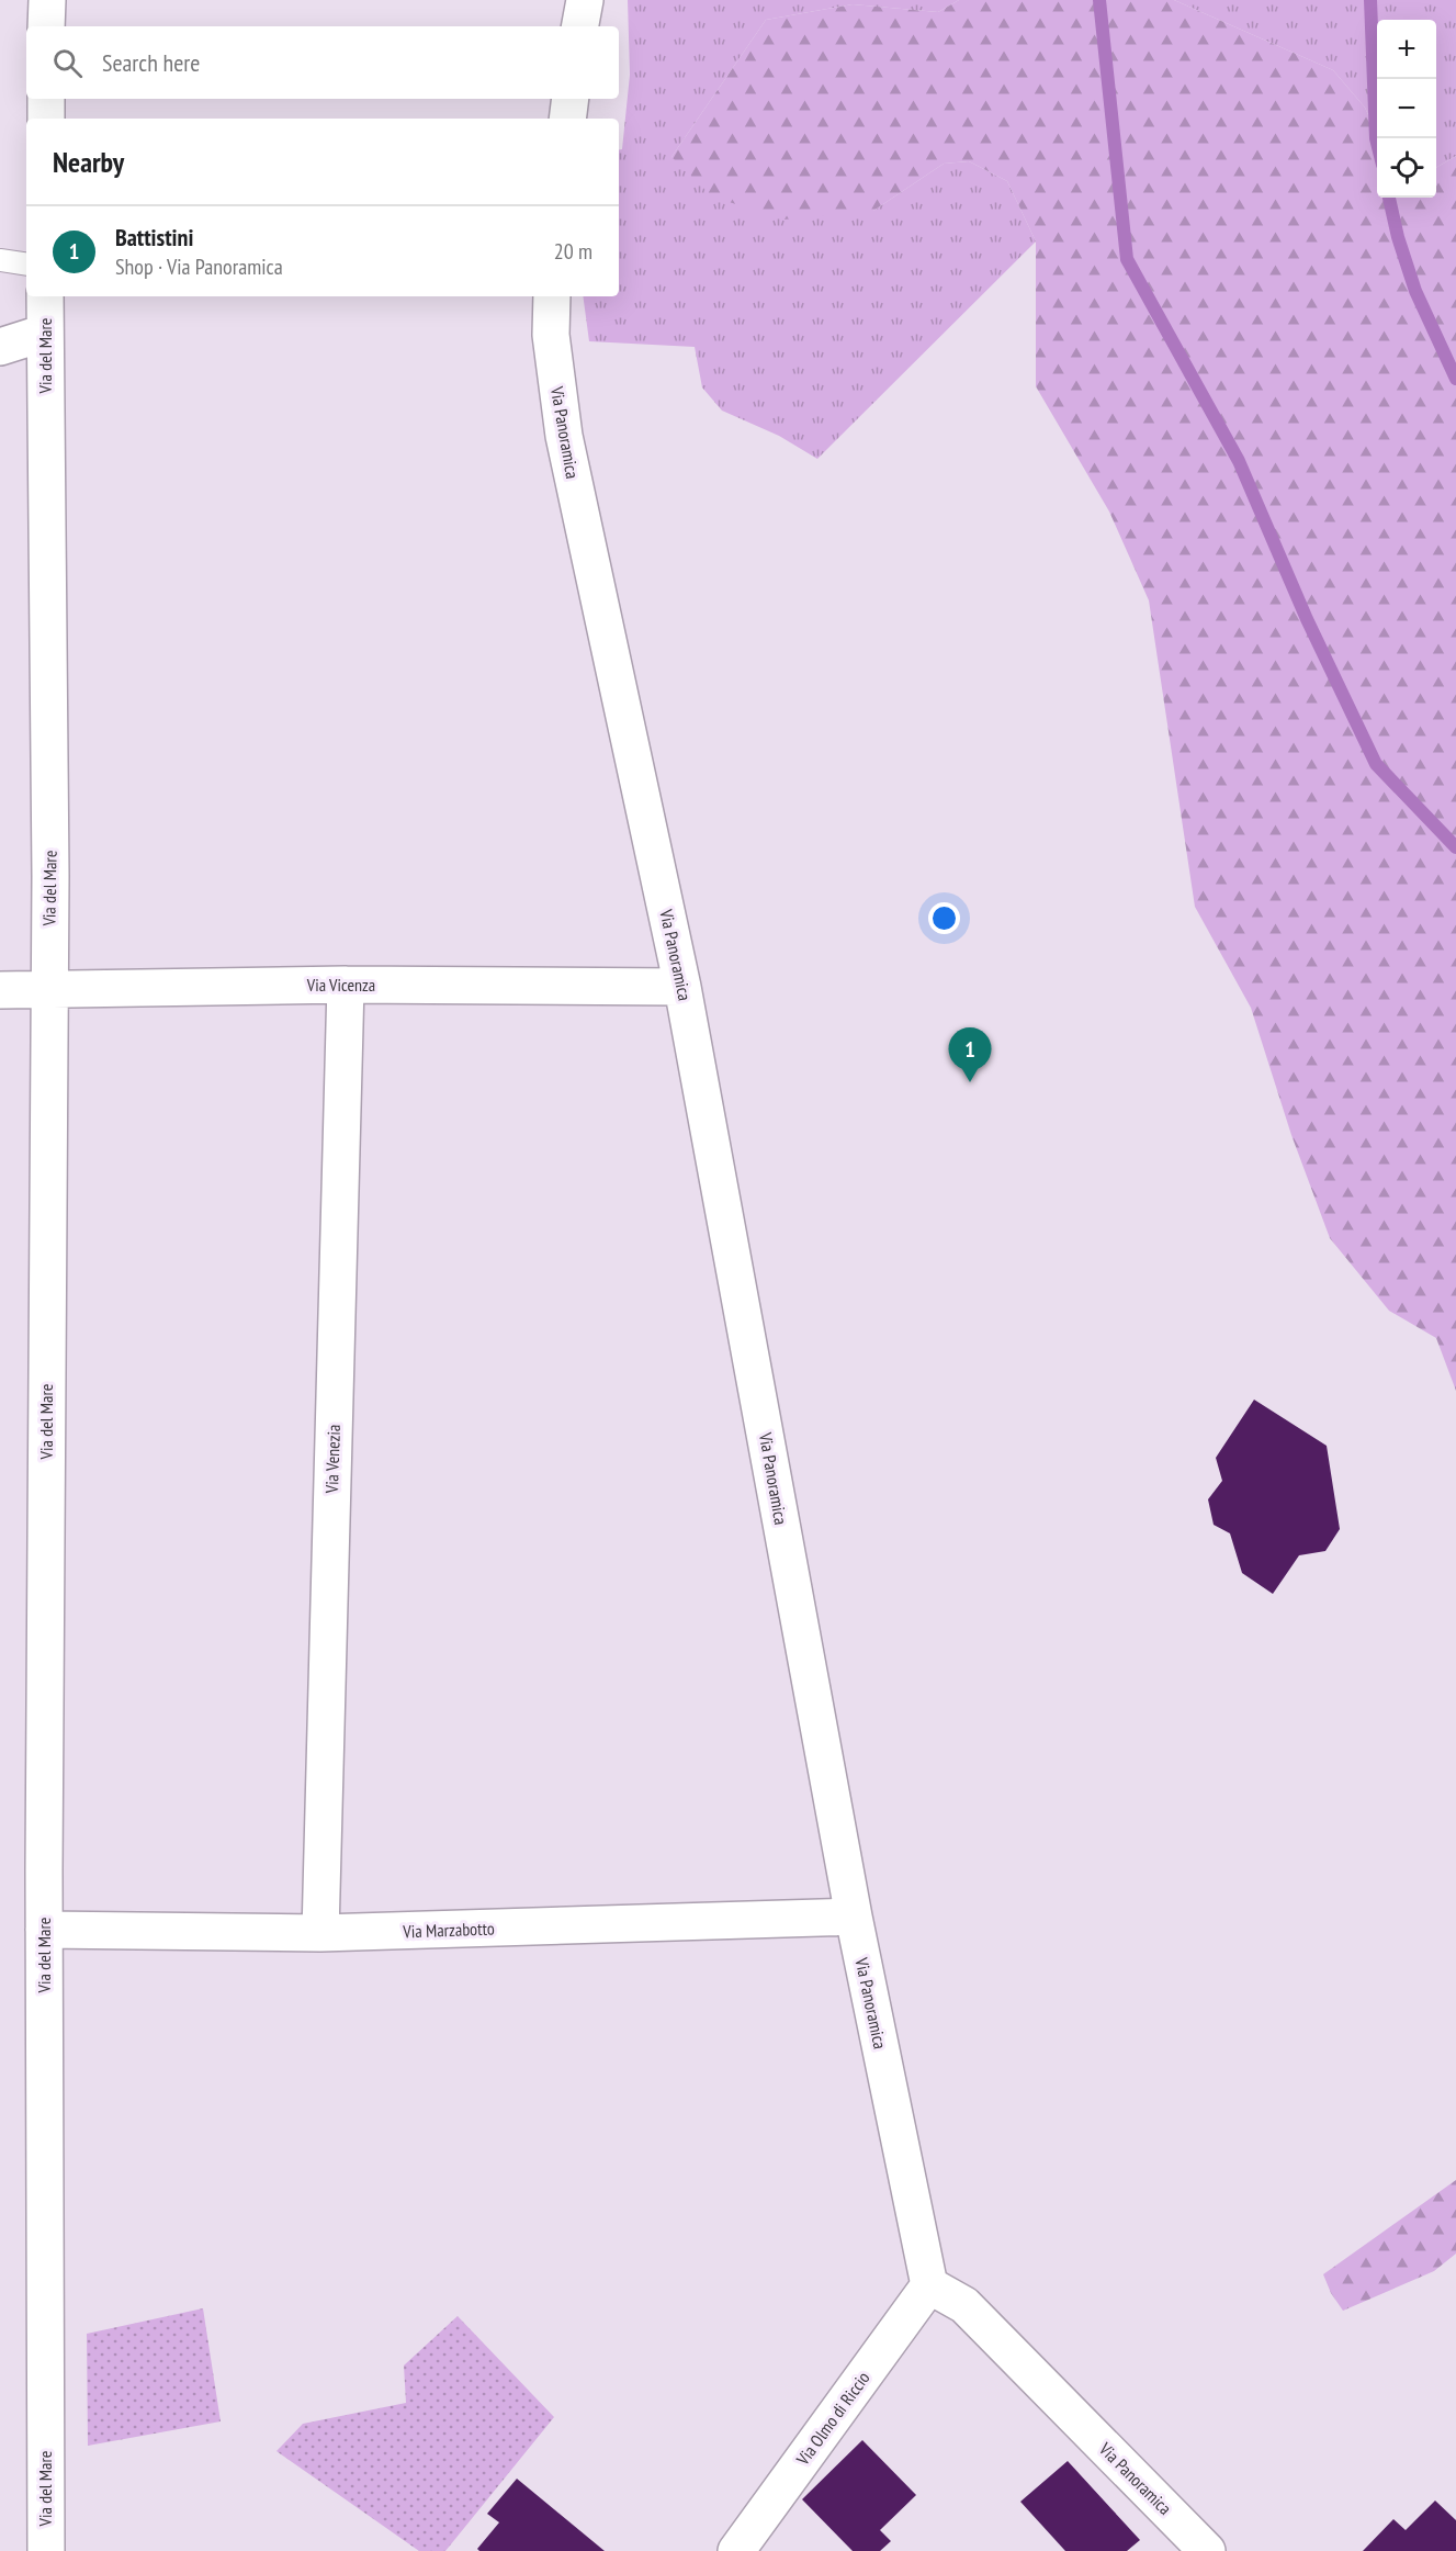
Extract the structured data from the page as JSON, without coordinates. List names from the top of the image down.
{
  "streets": {
    "street": [
      "Via del Mare",
      "Via Panoramica",
      "Via Vicenza",
      "Via Venezia",
      "Via Marzabotto",
      "Via Olmo di Riccio"
    ]
  },
  "crossings": [
    ["Via del Mare", "Via Vicenza"],
    ["Via del Mare", "Via Marzabotto"],
    ["Via Panoramica", "Via Vicenza"],
    ["Via Panoramica", "Via Marzabotto"],
    ["Via Panoramica", "Via Olmo di Riccio"],
    ["Via Vicenza", "Via Venezia"],
    ["Via Venezia", "Via Marzabotto"]
  ],
  "page": {
    "map_buttons": ["+", "−"],
    "search": "Search here",
    "heading": "Nearby",
    "list": [
      {
        "mark": "1",
        "name": "Battistini",
        "note": "Shop · Via Panoramica",
        "value": "20 m"
      }
    ],
    "pins": "1"
  }
}
